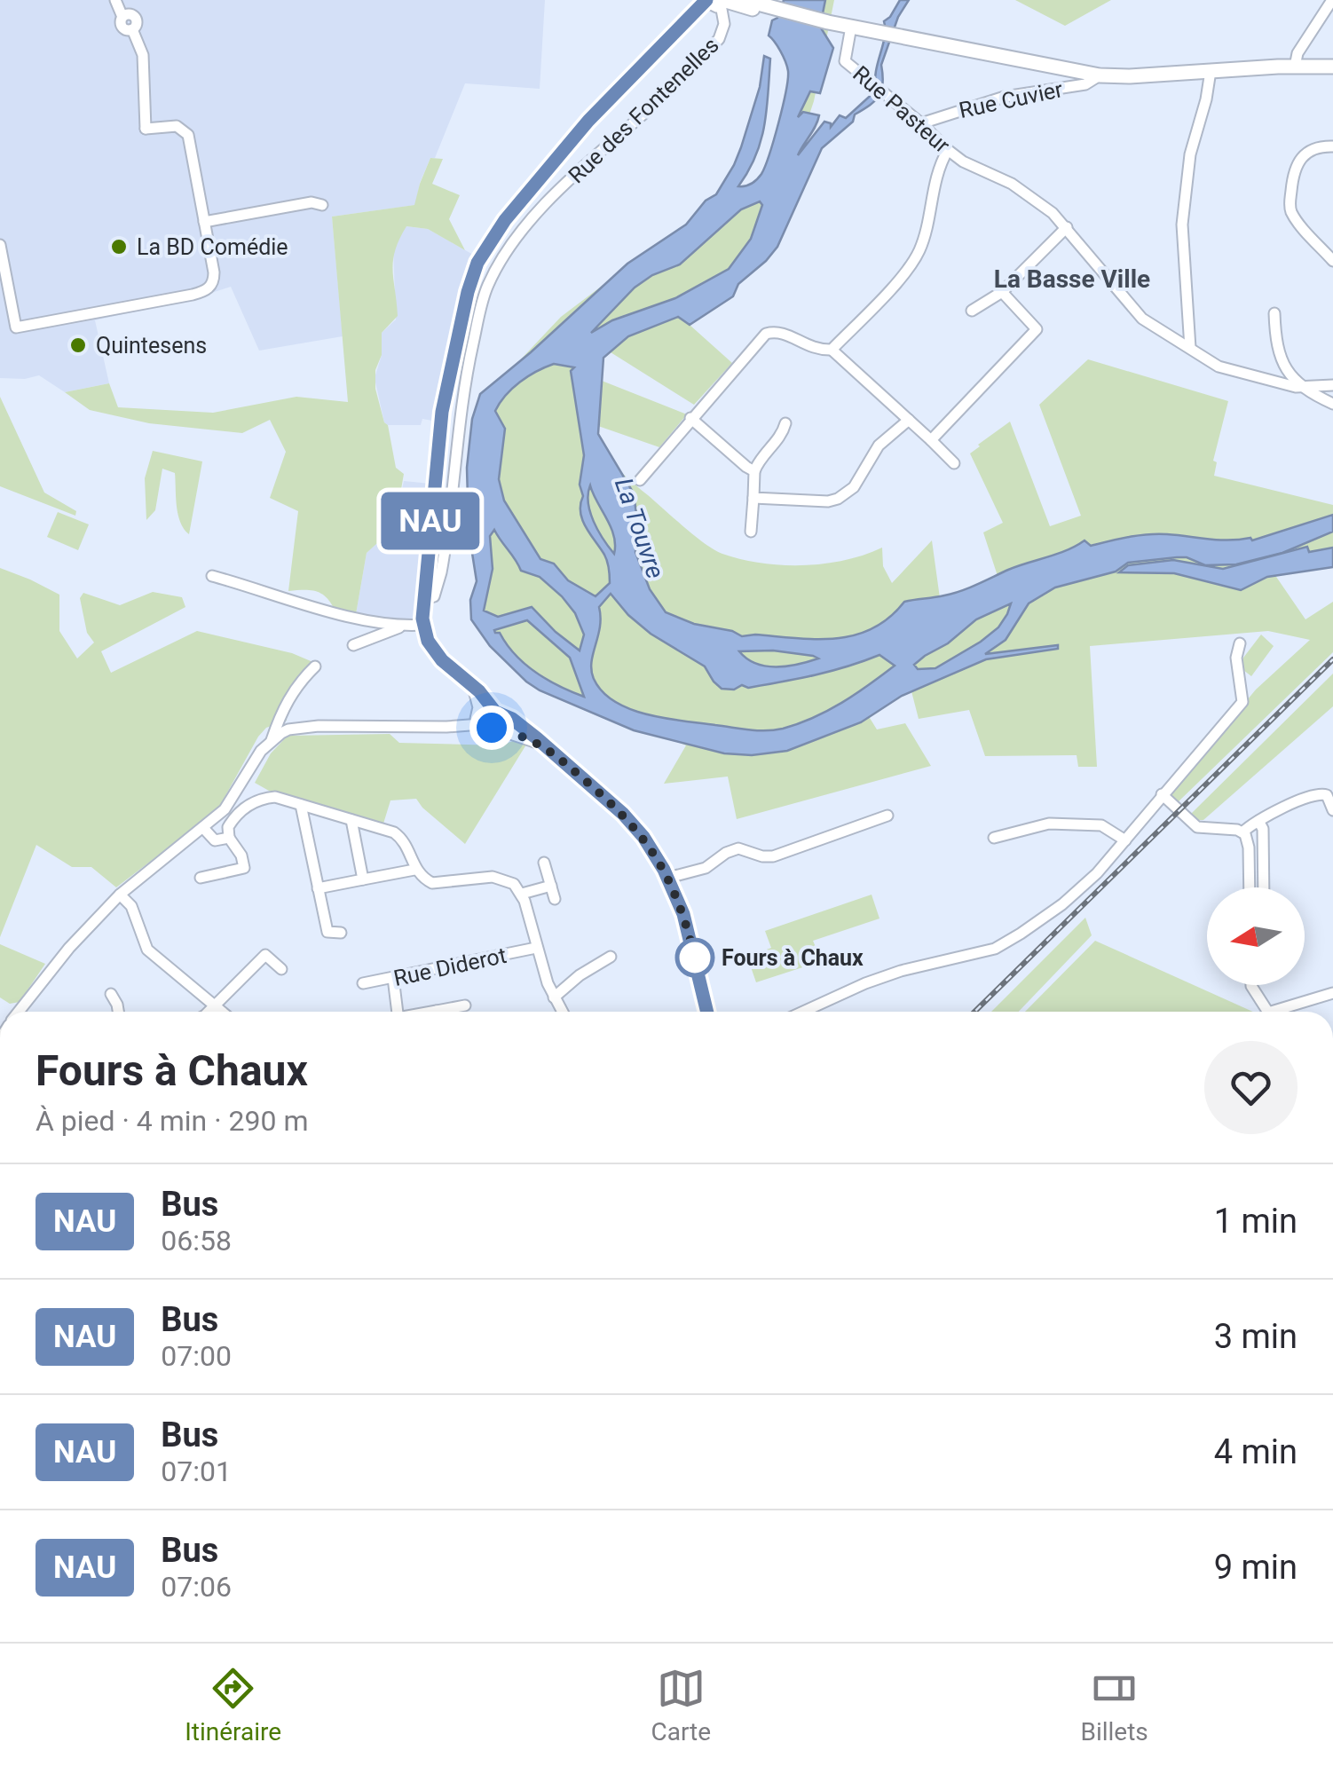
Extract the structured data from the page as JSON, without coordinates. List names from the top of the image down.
{
  "streets": {
    "street": [
      "Rue Cuvier",
      "Rue Pasteur",
      "Rue des Fontenelles",
      "Rue Diderot"
    ]
  },
  "crossings": [
    ["Rue Cuvier", "Rue Pasteur"]
  ],
  "districts": ["La Basse Ville"],
  "water": ["La Touvre"],
  "places": ["La BD Comédie", "Quintesens", "Fours à Chaux"],
  "lines": ["bus line NAU"],
  "north": "left",
  "page": {
    "on_map": "NAU",
    "heading": ["Fours à Chaux", "À pied · 4 min · 290 m"],
    "list": [
      {
        "mark": "NAU",
        "name": "Bus",
        "note": "06:58",
        "value": "1 min"
      },
      {
        "mark": "NAU",
        "name": "Bus",
        "note": "07:00",
        "value": "3 min"
      },
      {
        "mark": "NAU",
        "name": "Bus",
        "note": "07:01",
        "value": "4 min"
      },
      {
        "mark": "NAU",
        "name": "Bus",
        "note": "07:06",
        "value": "9 min"
      }
    ],
    "tabs": ["Itinéraire", "Carte", "Billets"]
  }
}
